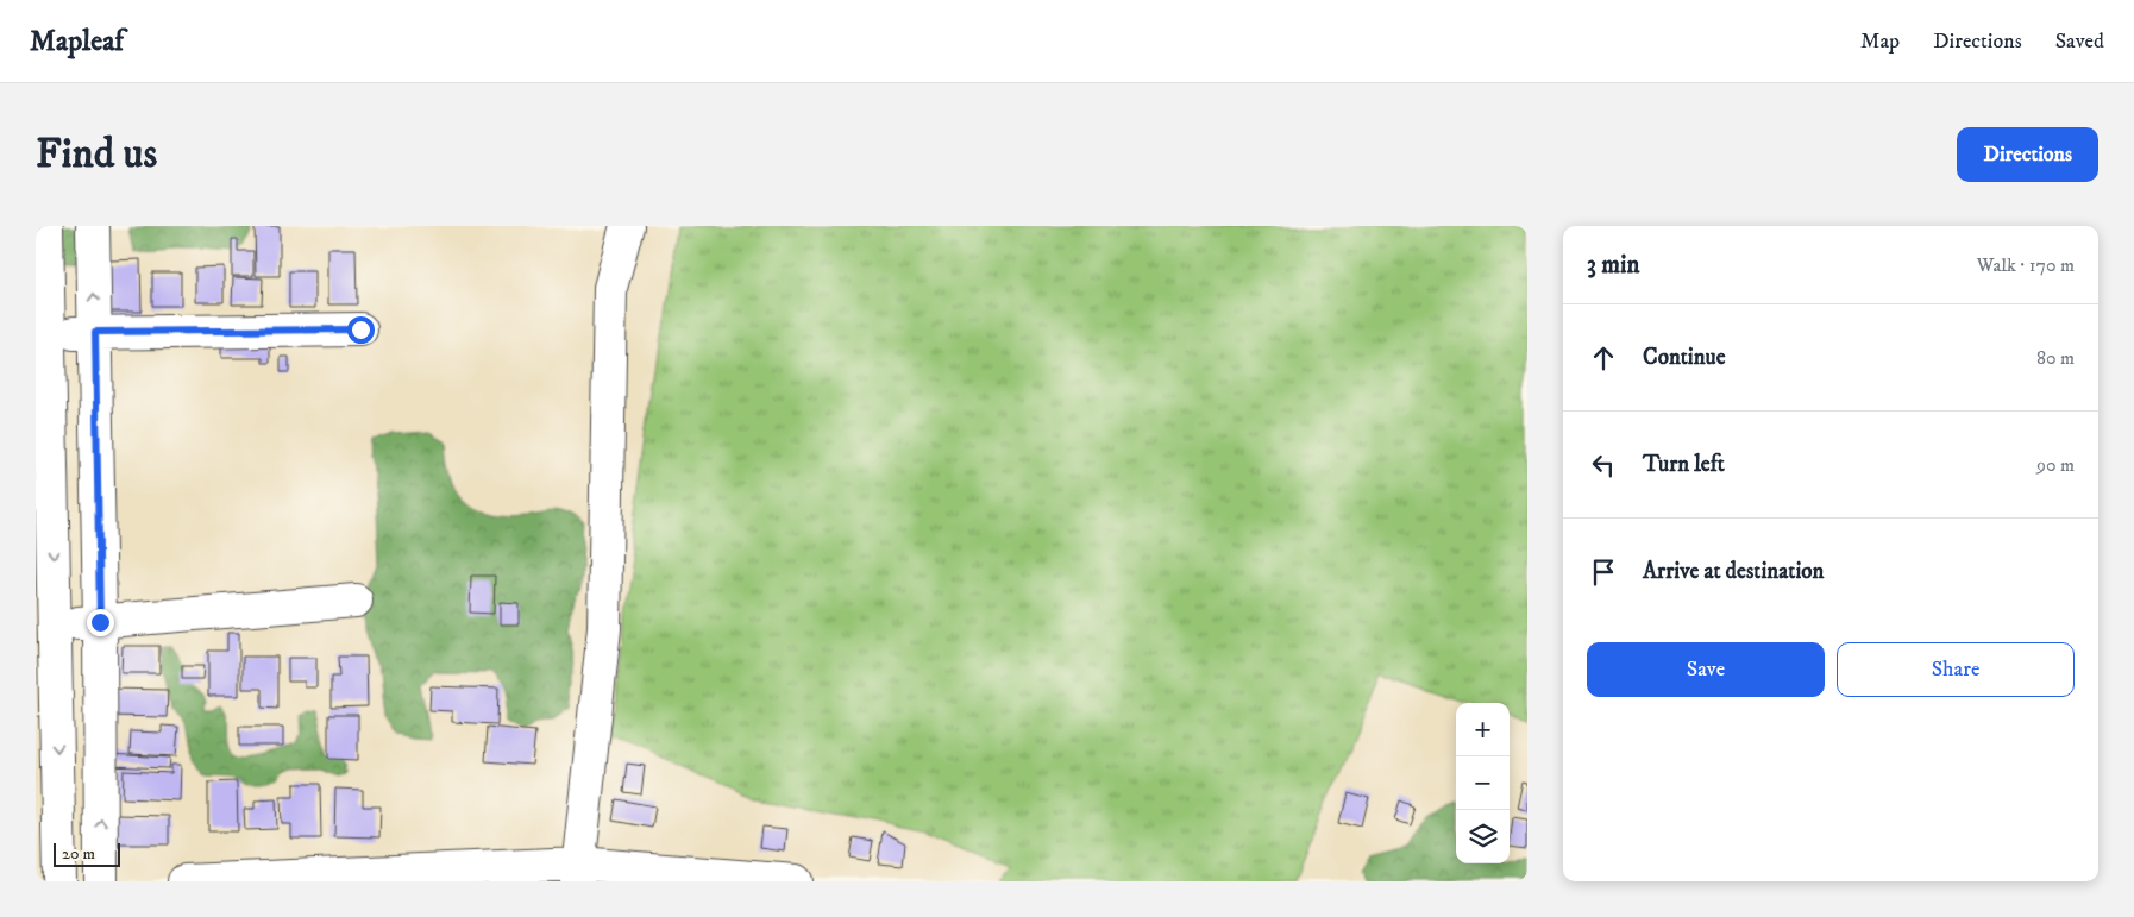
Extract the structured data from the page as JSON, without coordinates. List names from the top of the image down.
{
  "scale_bar": "20 m",
  "page": {
    "header": "Mapleaf",
    "nav": ["Map", "Directions", "Saved"],
    "buttons": [
      "Directions",
      ["Save", "Share"]
    ],
    "title": "Find us",
    "heading": ["3 min", "Walk · 170 m"],
    "list": [
      ["Continue", "80 m"],
      ["Turn left", "90 m"],
      "Arrive at destination"
    ],
    "map_buttons": ["+", "−"],
    "scale": "20 m"
  }
}
